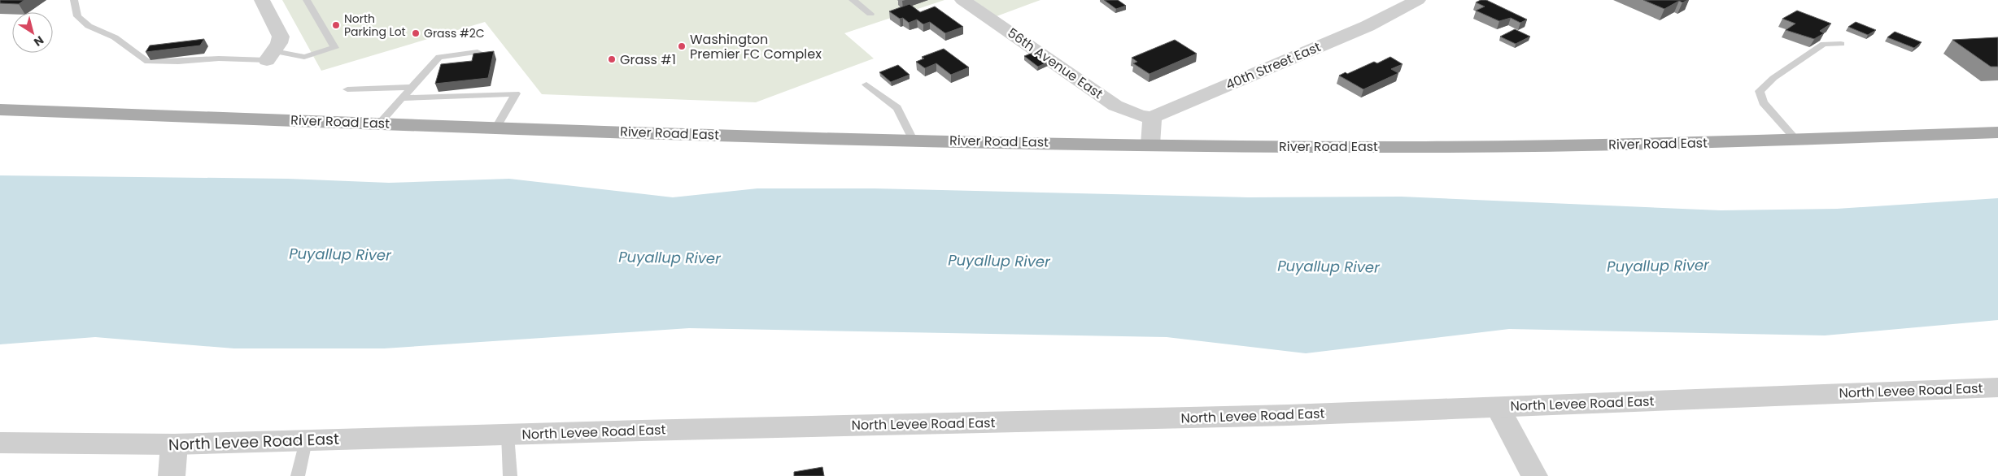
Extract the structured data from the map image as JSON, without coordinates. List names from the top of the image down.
{
  "streets": {
    "main road": ["River Road East"],
    "street": ["56th Avenue East", "40th Street East", "North Levee Road East"]
  },
  "crossings": [
    ["56th Avenue East", "40th Street East"]
  ],
  "water": ["Puyallup River"],
  "places": [
    "North Parking Lot",
    "Grass #2C",
    "Washington Premier FC Complex",
    "Grass #1"
  ],
  "north": "bottom right"
}
